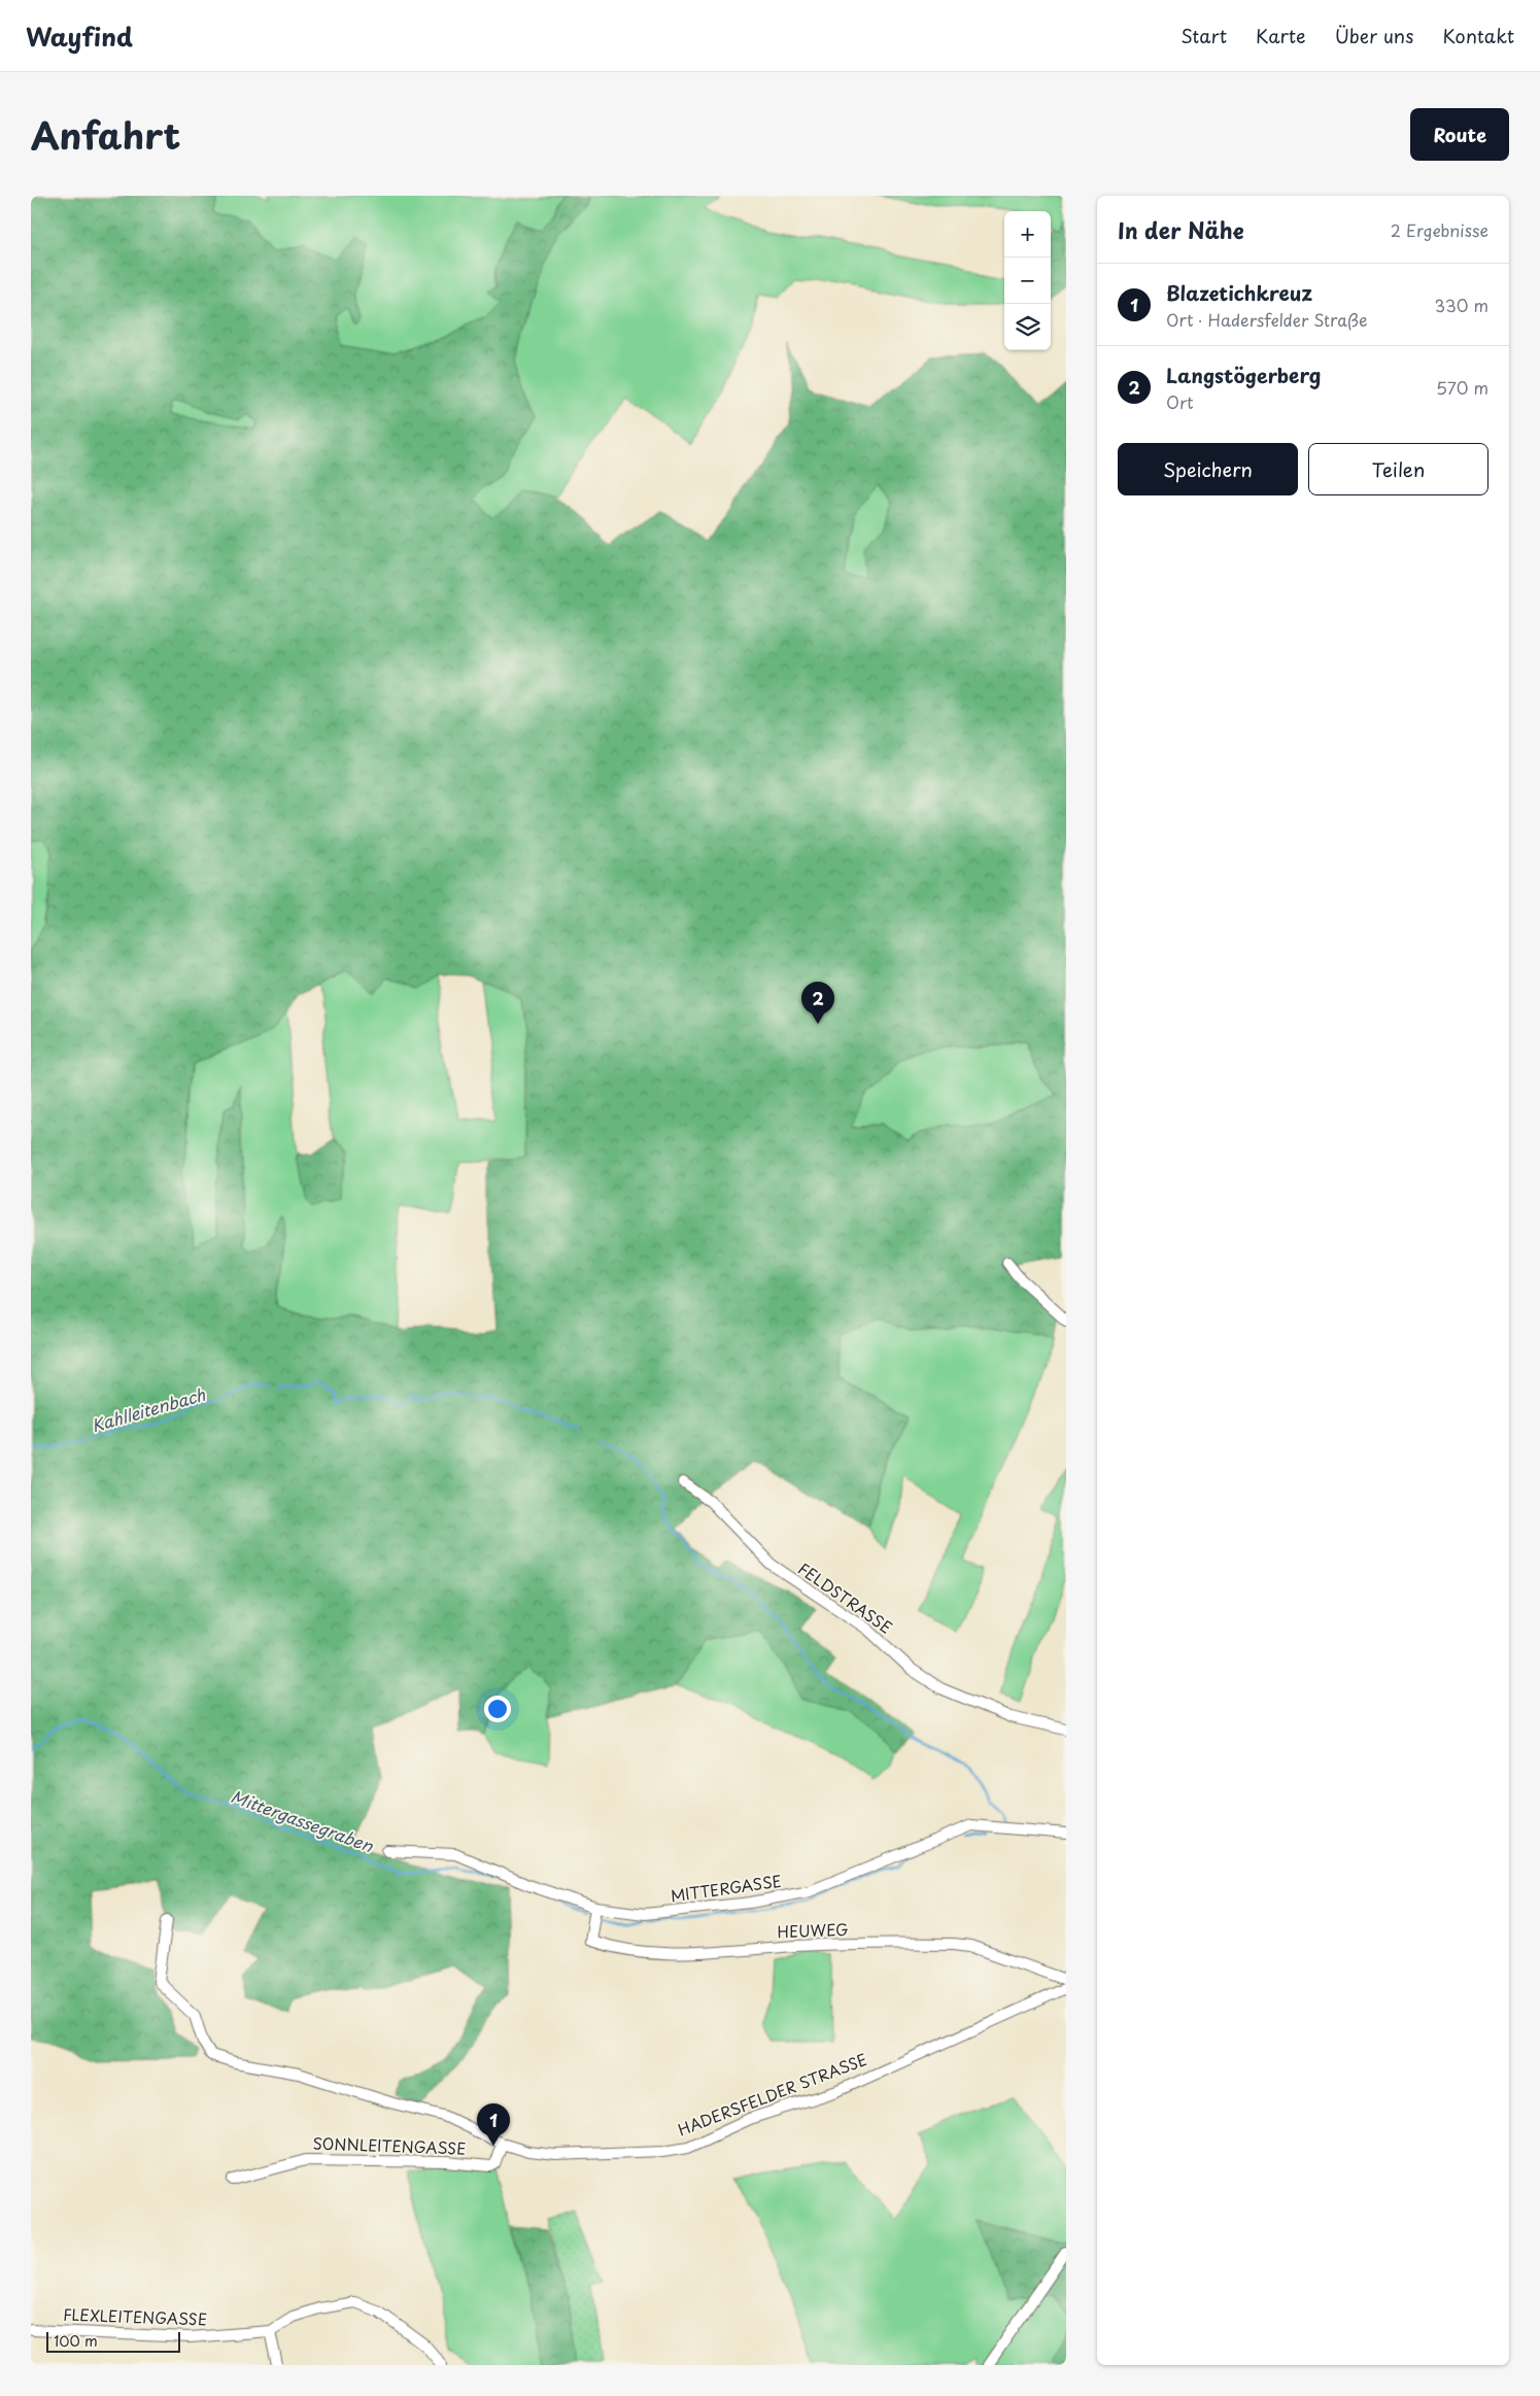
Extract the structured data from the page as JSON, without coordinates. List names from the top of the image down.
{
  "streets": {
    "street": [
      "FELDSTRASSE",
      "MITTERGASSE",
      "HEUWEG",
      "HADERSFELDER STRASSE",
      "SONNLEITENGASSE",
      "FLEXLEITENGASSE"
    ]
  },
  "crossings": [
    ["MITTERGASSE", "HEUWEG"],
    ["HADERSFELDER STRASSE", "SONNLEITENGASSE"]
  ],
  "water": ["Kahlleitenbach", "Mittergassegraben"],
  "scale_bar": "100 m",
  "page": {
    "header": "Wayfind",
    "nav": [
      "Start",
      "Karte",
      "Über uns",
      "Kontakt"
    ],
    "title": "Anfahrt",
    "buttons": [
      "Route",
      ["Speichern", "Teilen"]
    ],
    "heading": ["In der Nähe", "2 Ergebnisse"],
    "map_buttons": ["+", "−"],
    "list": [
      {
        "mark": "1",
        "name": "Blazetichkreuz",
        "note": "Ort · Hadersfelder Straße",
        "value": "330 m"
      },
      {
        "mark": "2",
        "name": "Langstögerberg",
        "note": "Ort",
        "value": "570 m"
      }
    ],
    "pins": ["2", "1"],
    "scale": "100 m"
  }
}
